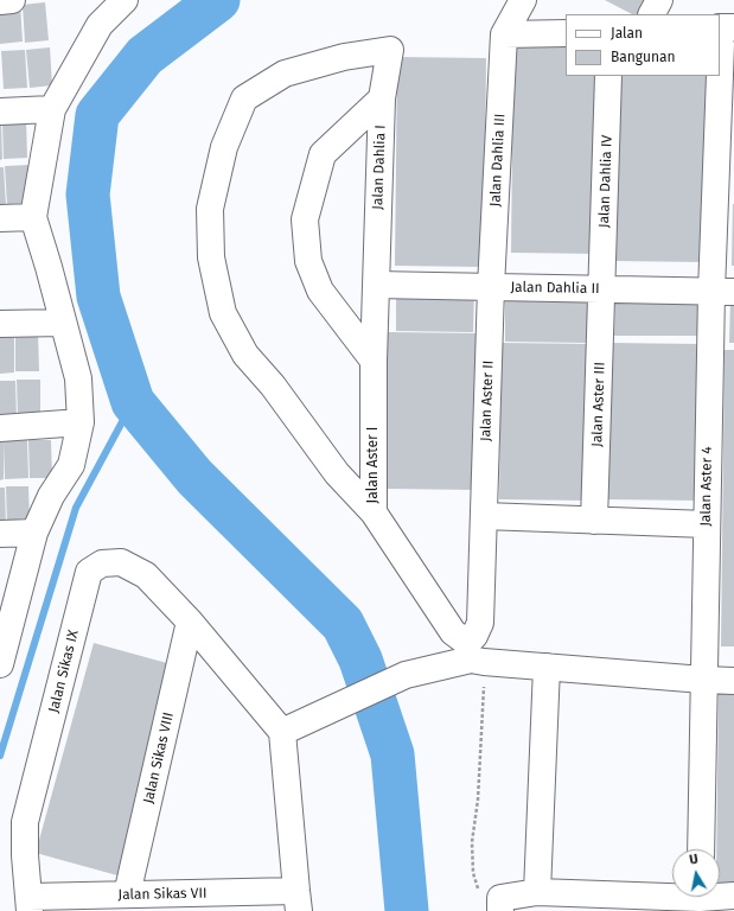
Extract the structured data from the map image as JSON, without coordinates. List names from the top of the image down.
{
  "streets": {
    "street": [
      "Jalan Dahlia III",
      "Jalan Dahlia I",
      "Jalan Dahlia IV",
      "Jalan Dahlia II",
      "Jalan Aster II",
      "Jalan Aster III",
      "Jalan Aster I",
      "Jalan Aster 4",
      "Jalan Sikas IX",
      "Jalan Sikas VIII",
      "Jalan Sikas VII"
    ]
  },
  "crossings": [
    ["Jalan Dahlia III", "Jalan Dahlia II"],
    ["Jalan Dahlia III", "Jalan Aster II"],
    ["Jalan Dahlia I", "Jalan Dahlia II"],
    ["Jalan Dahlia I", "Jalan Aster I"],
    ["Jalan Dahlia IV", "Jalan Dahlia II"],
    ["Jalan Dahlia IV", "Jalan Aster III"],
    ["Jalan Dahlia II", "Jalan Aster II"],
    ["Jalan Dahlia II", "Jalan Aster III"],
    ["Jalan Dahlia II", "Jalan Aster I"],
    ["Jalan Dahlia II", "Jalan Aster 4"],
    ["Jalan Aster II", "Jalan Aster I"],
    ["Jalan Sikas IX", "Jalan Sikas VIII"],
    ["Jalan Sikas IX", "Jalan Sikas VII"],
    ["Jalan Sikas VIII", "Jalan Sikas VII"]
  ],
  "legend": ["Jalan", "Bangunan"],
  "north": "top"
}
